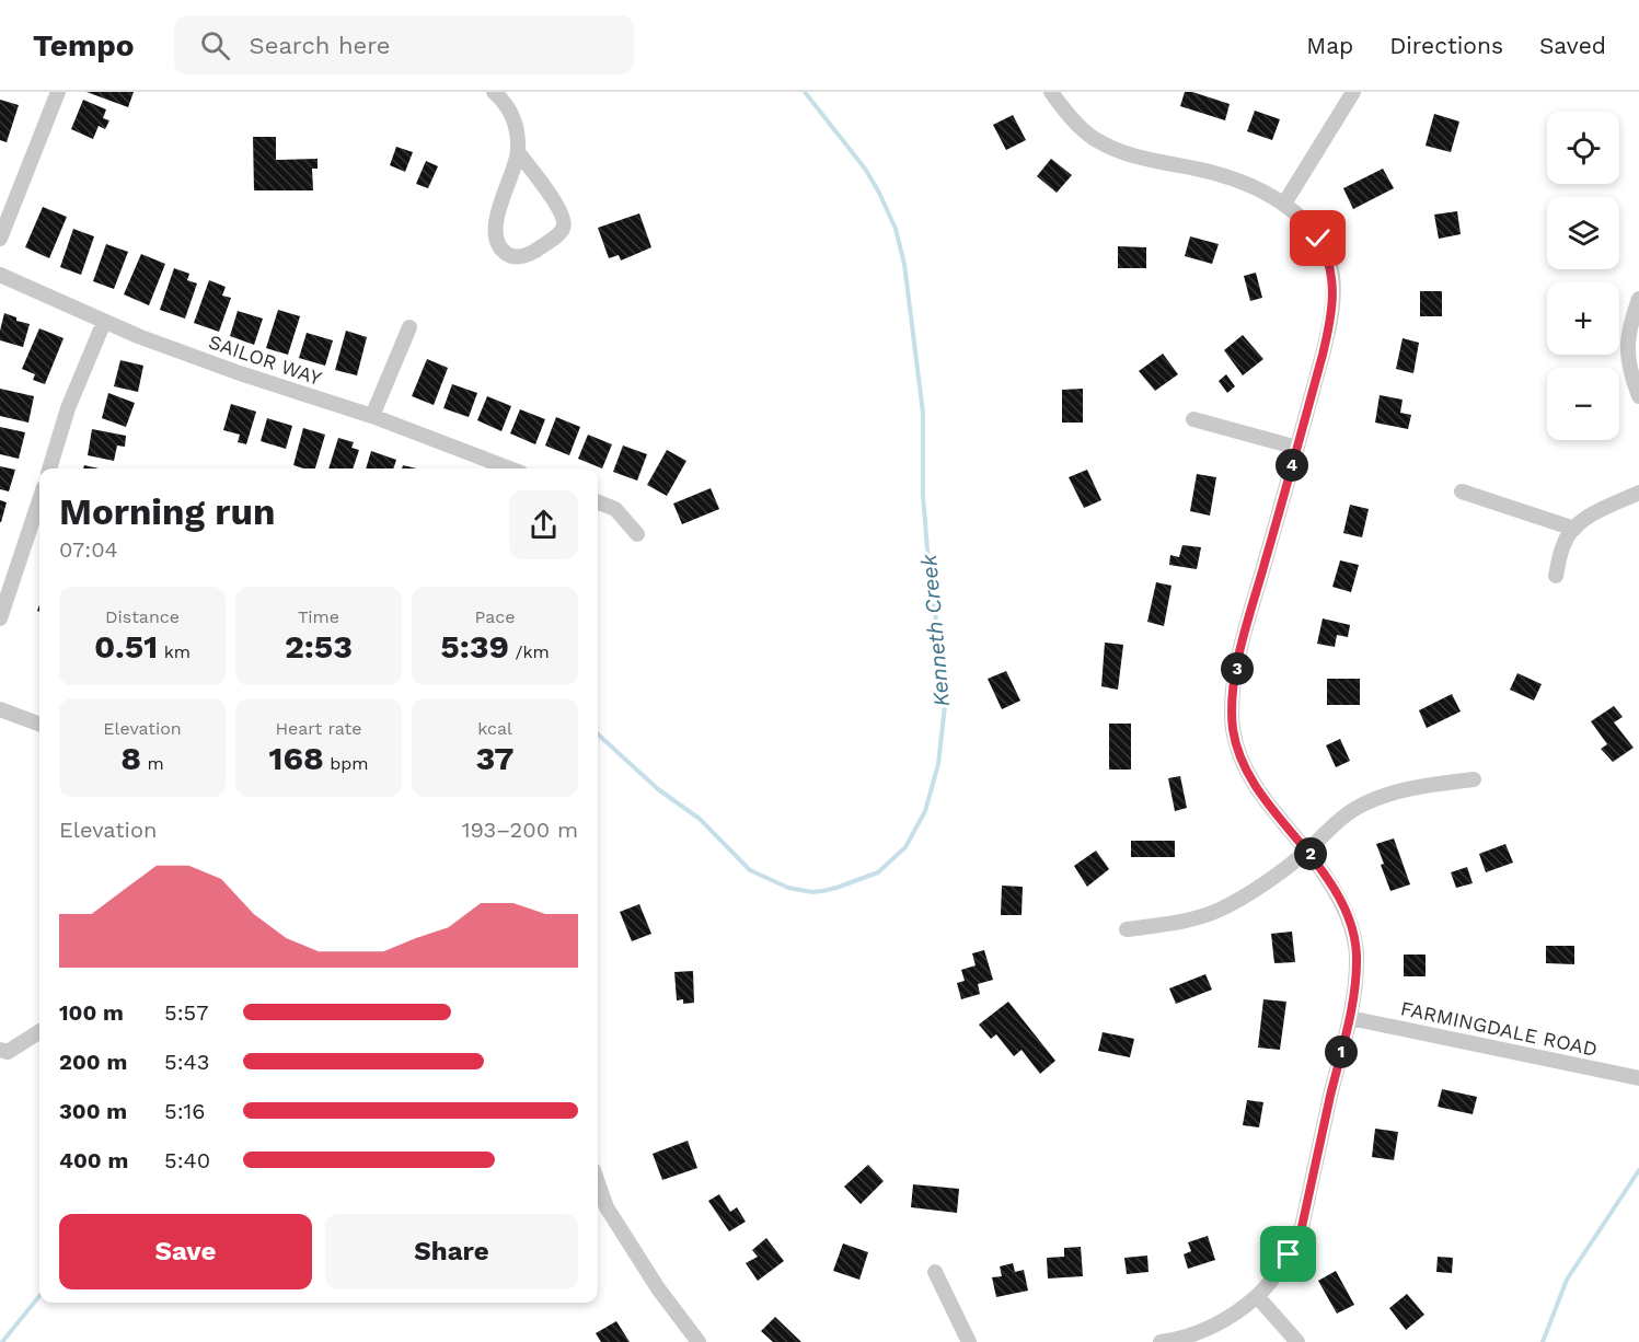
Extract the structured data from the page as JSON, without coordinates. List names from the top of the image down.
{
  "streets": {
    "street": ["SAILOR WAY", "FARMINGDALE ROAD"]
  },
  "water": ["Kenneth Creek"],
  "page": {
    "header": "Tempo",
    "search": "Search here",
    "nav": ["Map", "Directions", "Saved"],
    "map_buttons": ["+", "−"],
    "pins": [
      "4",
      "3",
      "2",
      "1"
    ],
    "heading": ["Morning run", "07:04"],
    "stats": [
      ["Distance", "0.51 km"],
      ["Time", "2:53"],
      ["Pace", "5:39 /km"],
      ["Elevation", "8 m"],
      ["Heart rate", "168 bpm"],
      ["kcal", "37"]
    ],
    "chart": ["Elevation", "193–200 m"],
    "list": [
      {
        "name": "100 m",
        "note": "5:57"
      },
      {
        "name": "200 m",
        "note": "5:43"
      },
      {
        "name": "300 m",
        "note": "5:16"
      },
      {
        "name": "400 m",
        "note": "5:40"
      }
    ],
    "buttons": ["Save", "Share"]
  }
}
